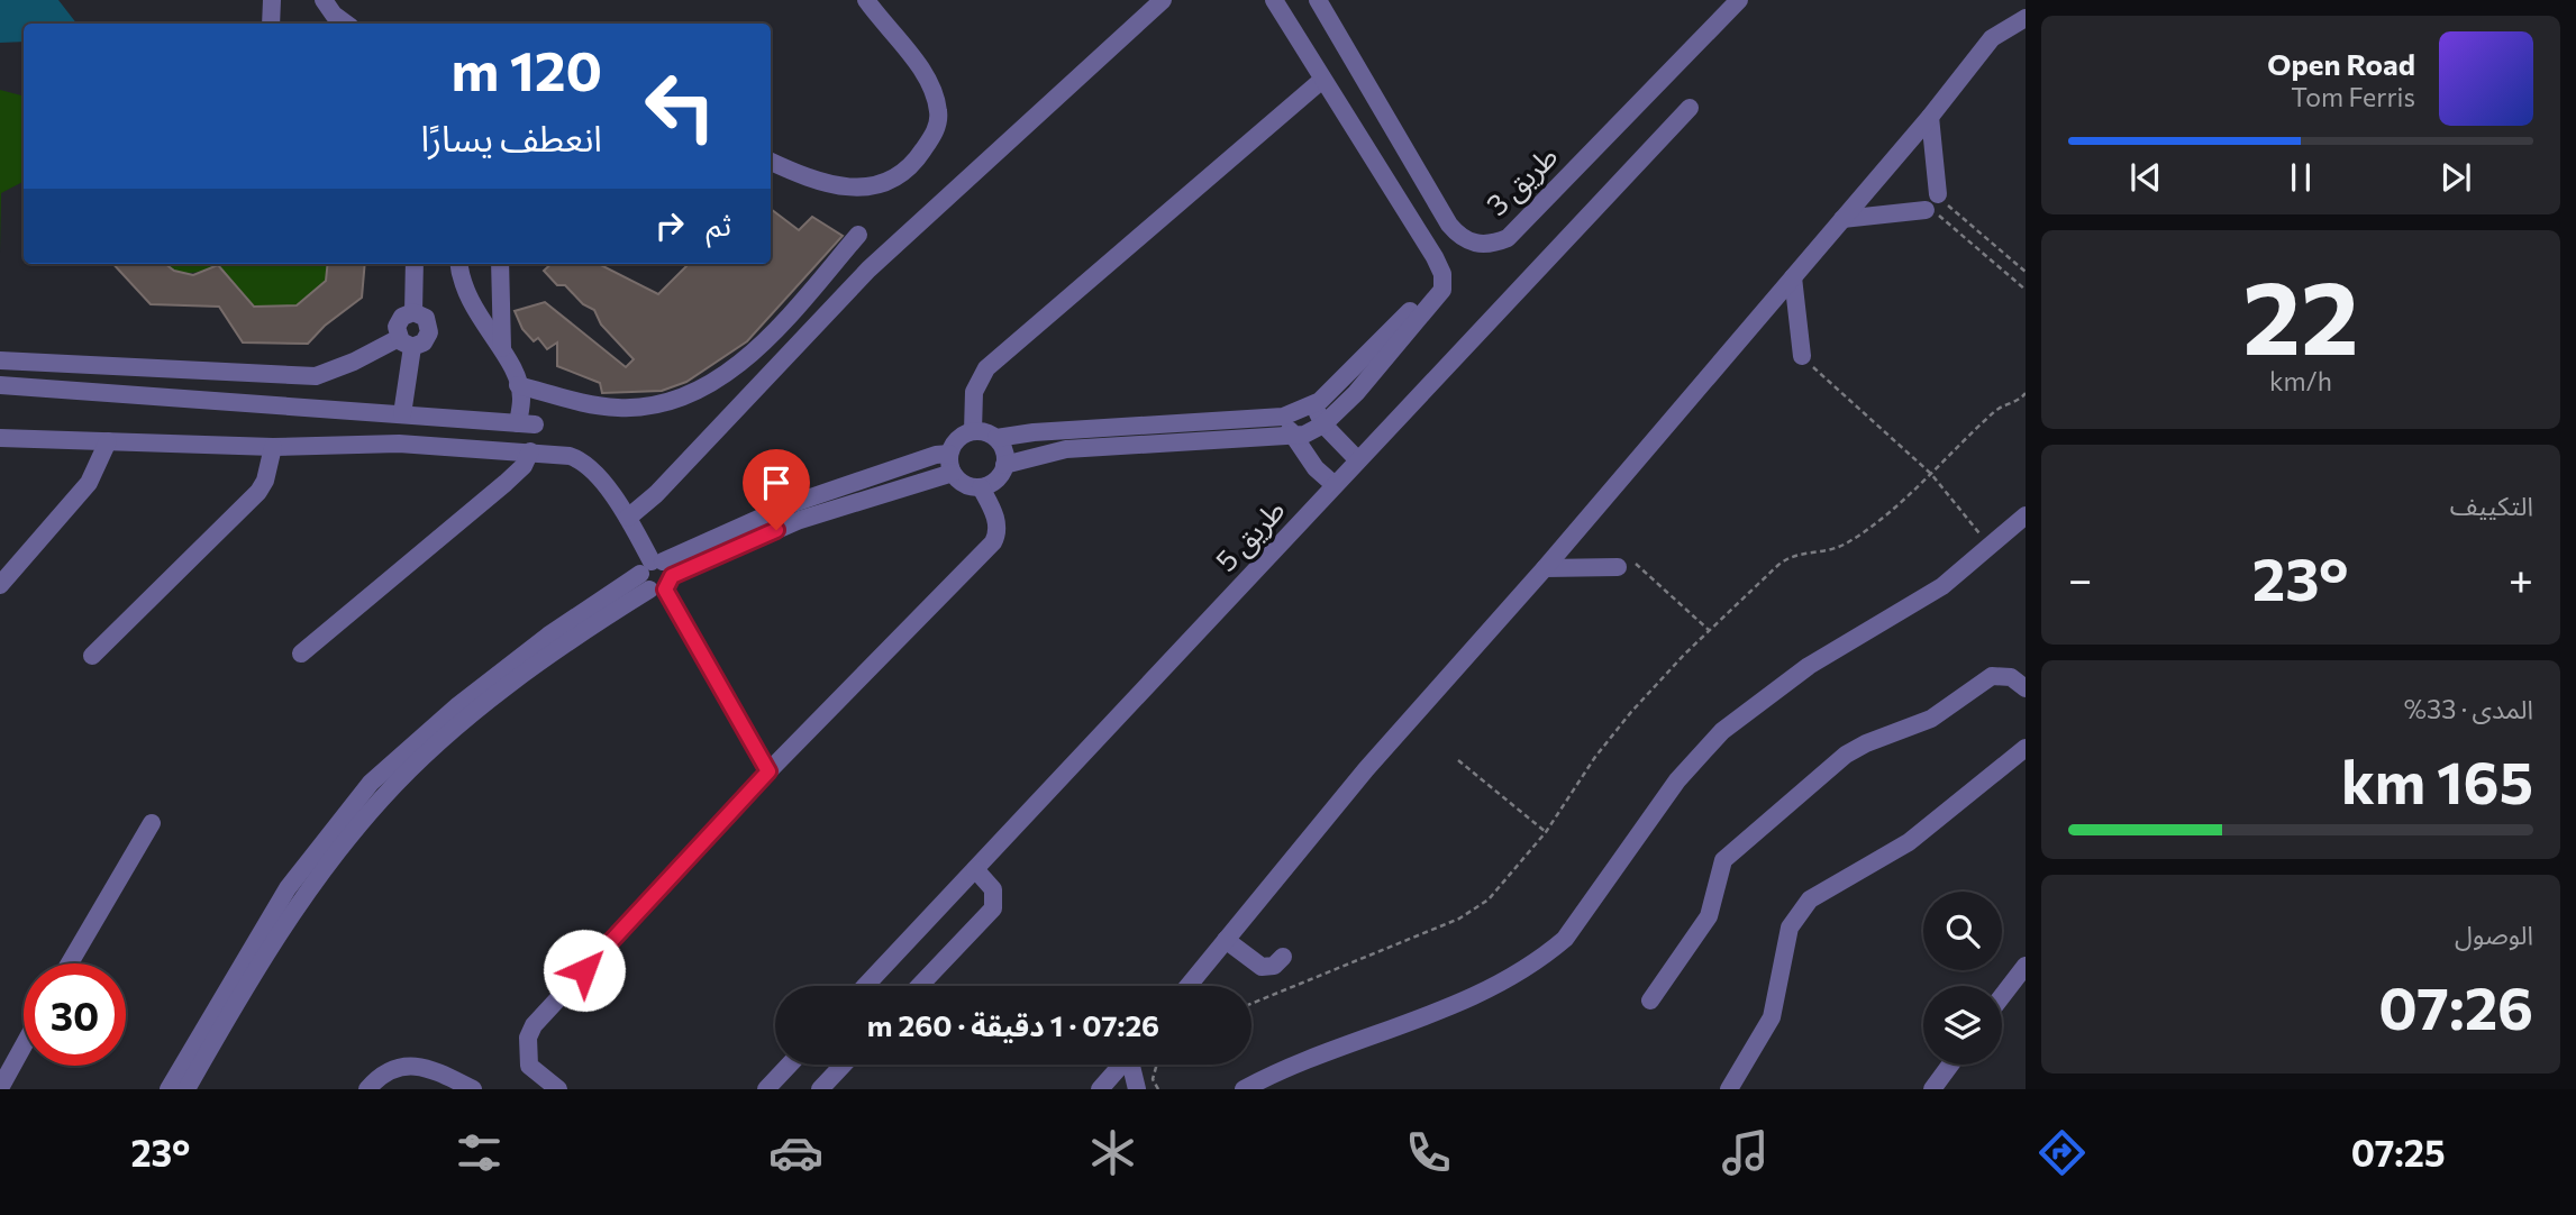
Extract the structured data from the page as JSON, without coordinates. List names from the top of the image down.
{
  "streets": {
    "street": ["طريق 3", "طريق 5"]
  },
  "page": {
    "turn": ["120 m", "انعطف يسارًا"],
    "song": ["Open Road", "Tom Ferris"],
    "then": "ثم",
    "tile": [
      ["22", "km/h"],
      "التكييف",
      ["المدى · 33%", "165 km"],
      ["الوصول", "07:26"]
    ],
    "heat": ["−", "23°", "+"],
    "limit": "30",
    "trip": "07:26 · 1 دقيقة · 260 m",
    "tabs": ["07:25", "23°"]
  }
}
